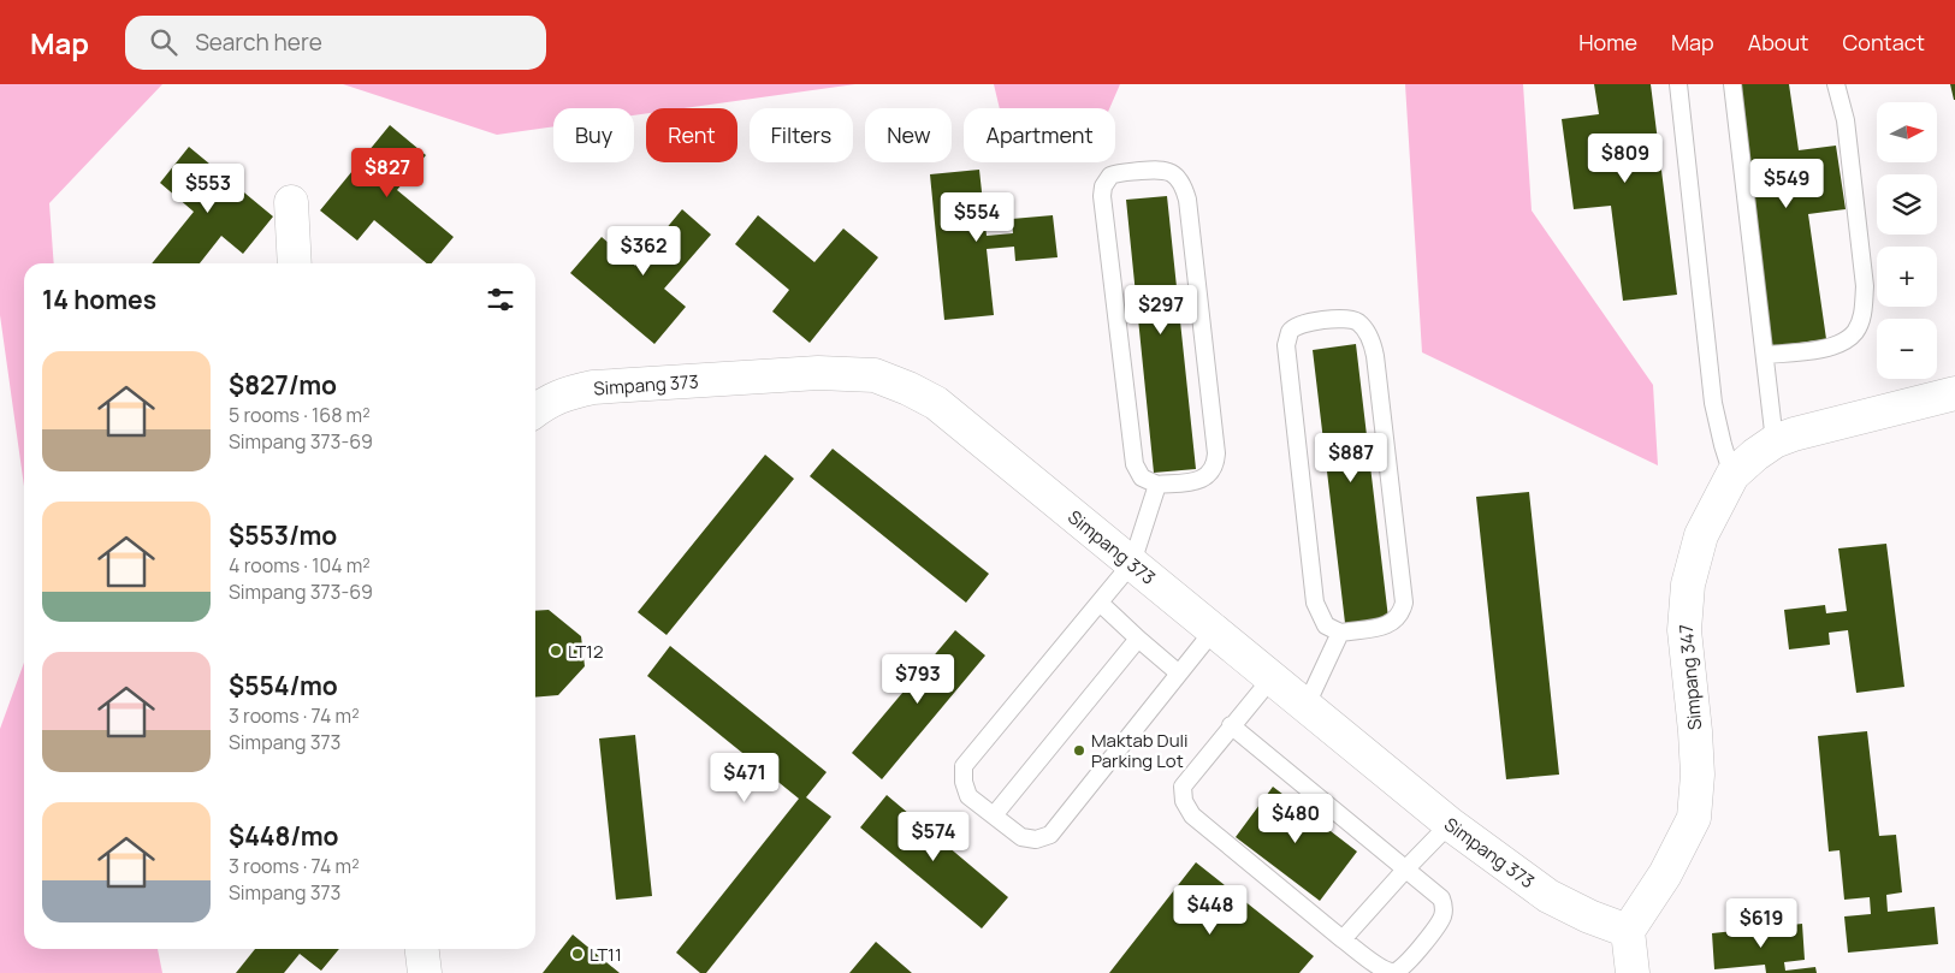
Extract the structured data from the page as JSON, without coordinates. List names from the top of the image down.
{
  "streets": {
    "street": ["Simpang 373", "Simpang 347"]
  },
  "crossings": [
    ["Simpang 373", "Simpang 347"]
  ],
  "places": ["LT12", "Maktab Duli Parking Lot", "LT11"],
  "north": "right",
  "page": {
    "header": "Map",
    "search": "Search here",
    "nav": [
      "Home",
      "Map",
      "About",
      "Contact"
    ],
    "map_buttons": ["+", "−"],
    "chip": [
      "Buy",
      "Rent",
      "Filters",
      "New",
      "Apartment"
    ],
    "price": [
      "$809",
      "$827",
      "$549",
      "$553",
      "$554",
      "$362",
      "$297",
      "$887",
      "$793",
      "$471",
      "$480",
      "$574",
      "$448",
      "$619"
    ],
    "heading": "14 homes",
    "list": [
      {
        "name": "$827/mo",
        "note": "5 rooms · 168 m² · Simpang 373-69"
      },
      {
        "name": "$553/mo",
        "note": "4 rooms · 104 m² · Simpang 373-69"
      },
      {
        "name": "$554/mo",
        "note": "3 rooms · 74 m² · Simpang 373"
      },
      {
        "name": "$448/mo",
        "note": "3 rooms · 74 m² · Simpang 373"
      }
    ]
  }
}
